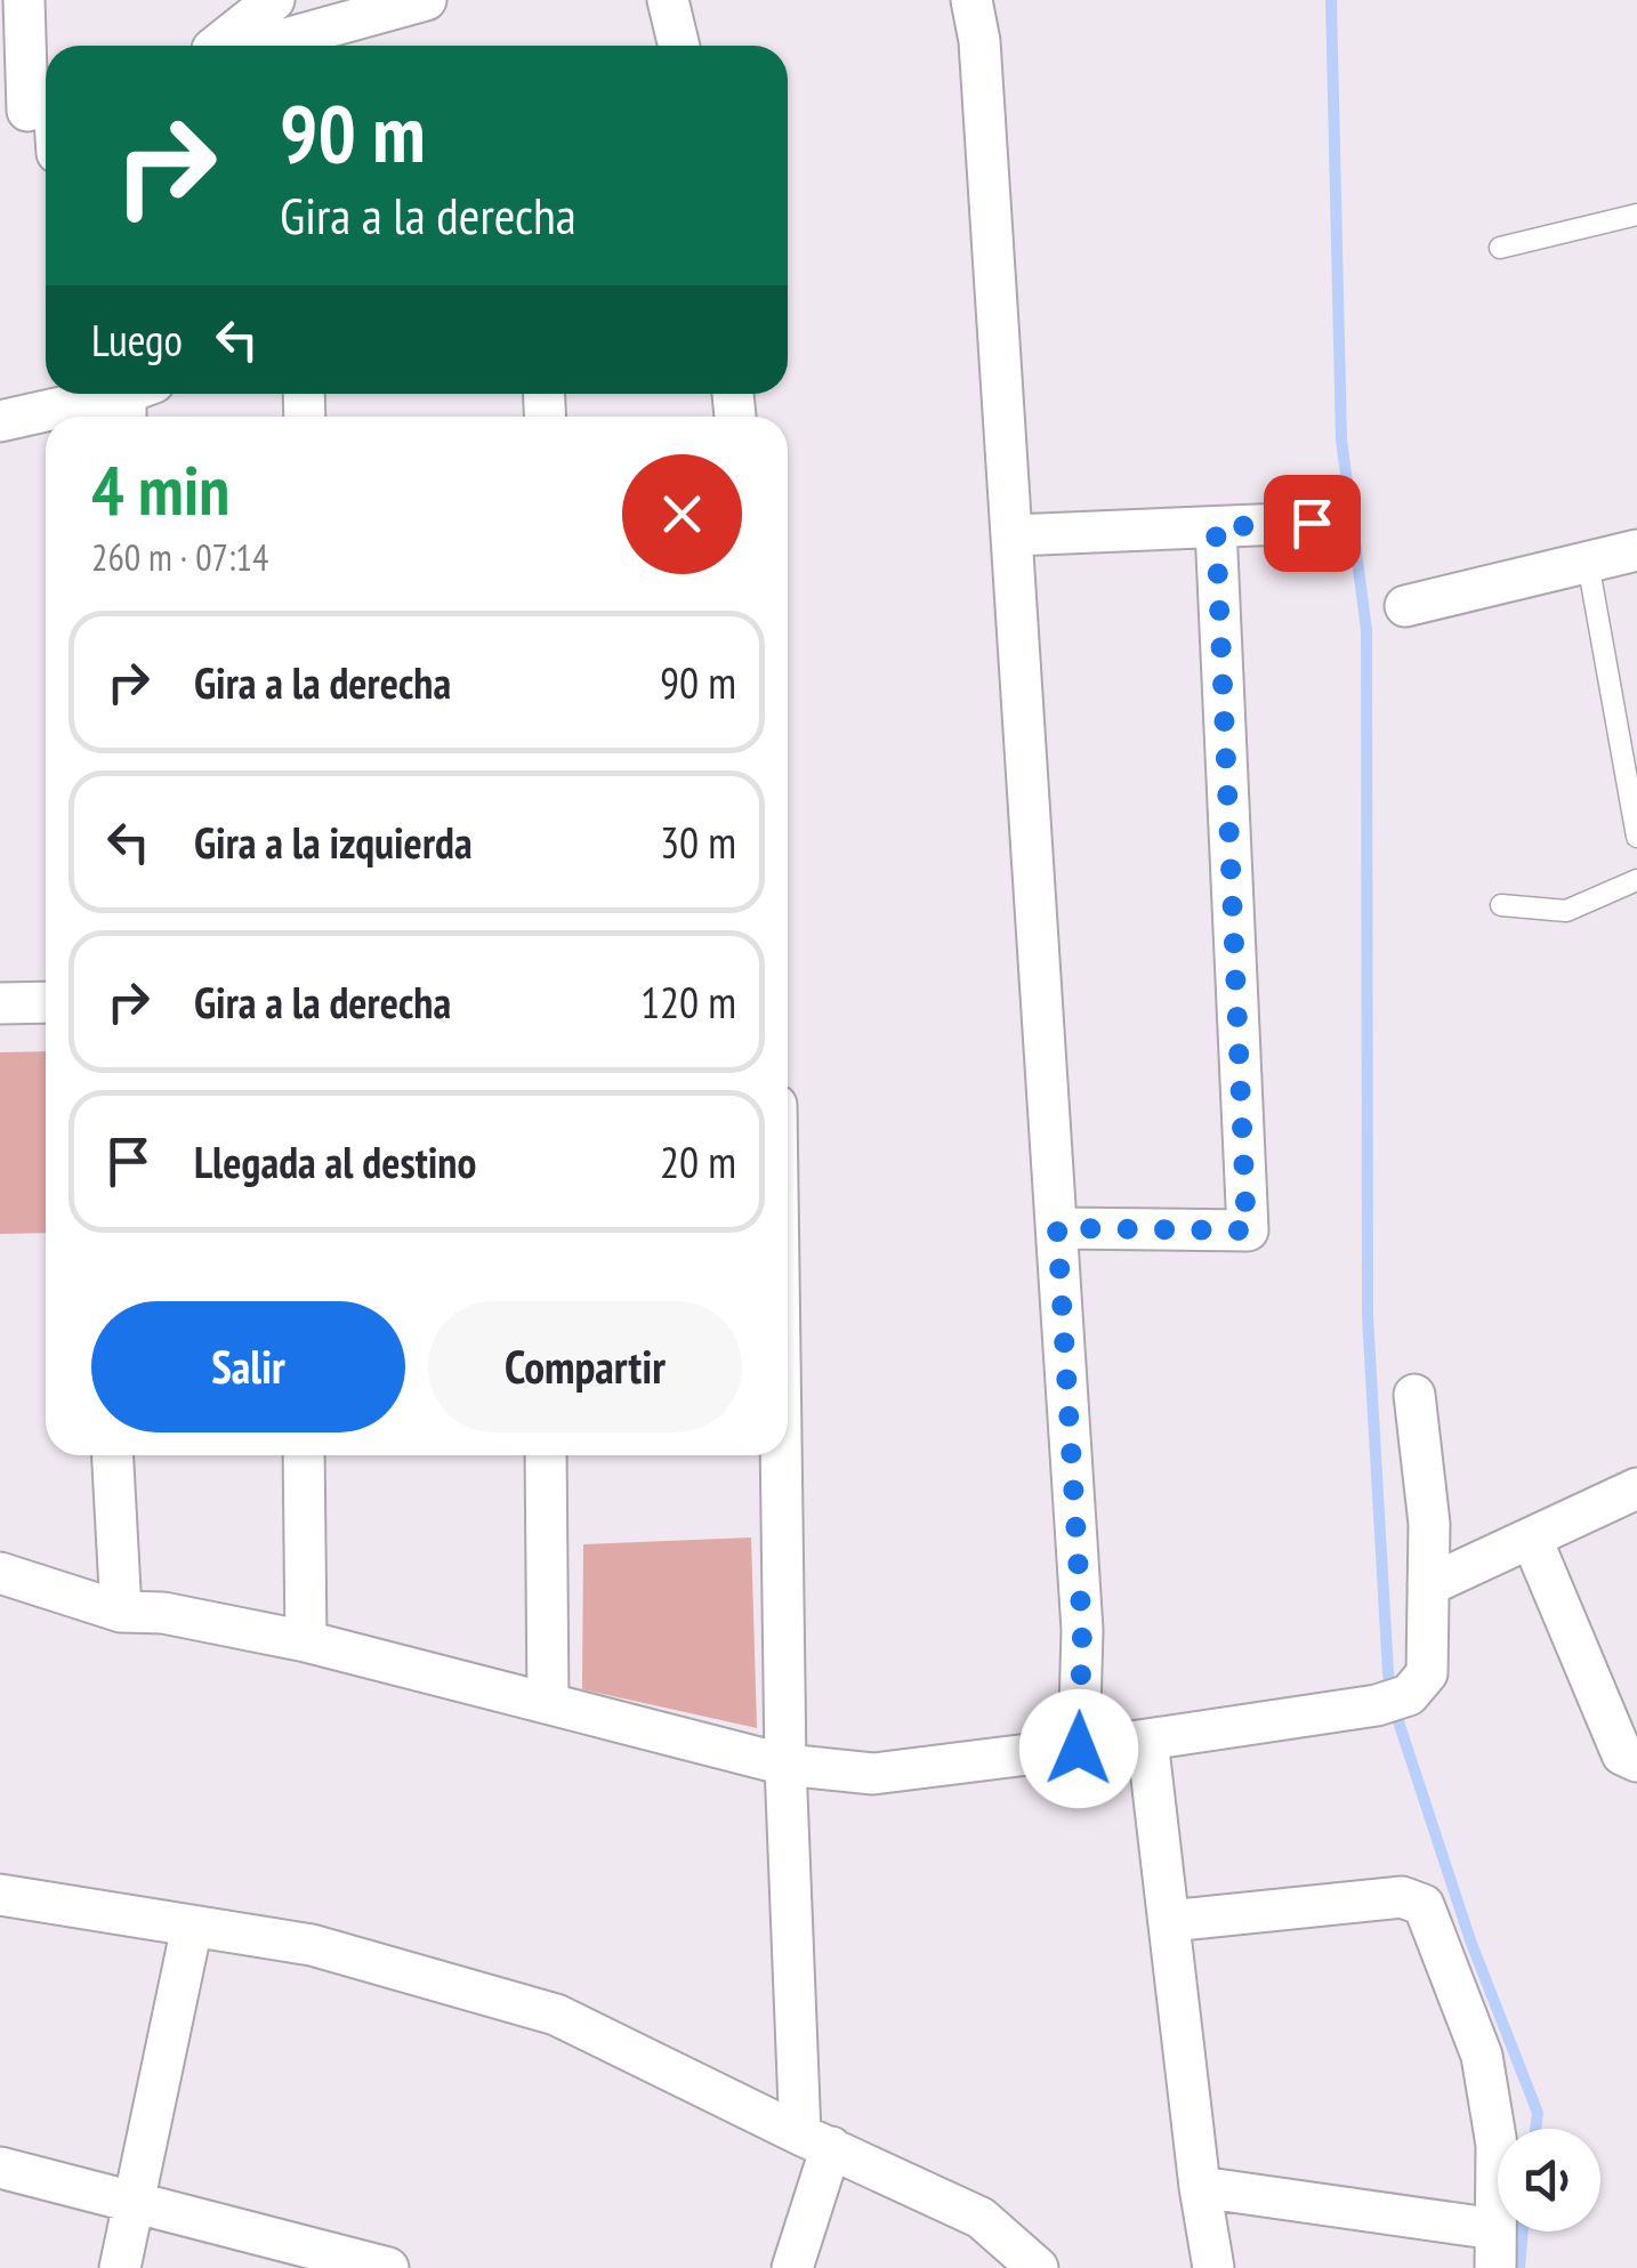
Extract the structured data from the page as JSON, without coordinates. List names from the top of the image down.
{
  "page": {
    "turn": ["90 m", "Gira a la derecha"],
    "then": "Luego",
    "heading": ["4 min", "260 m · 07:14"],
    "list": [
      {
        "name": "Gira a la derecha",
        "value": "90 m"
      },
      {
        "name": "Gira a la izquierda",
        "value": "30 m"
      },
      {
        "name": "Gira a la derecha",
        "value": "120 m"
      },
      {
        "name": "Llegada al destino",
        "value": "20 m"
      }
    ],
    "buttons": ["Salir", "Compartir"]
  }
}
